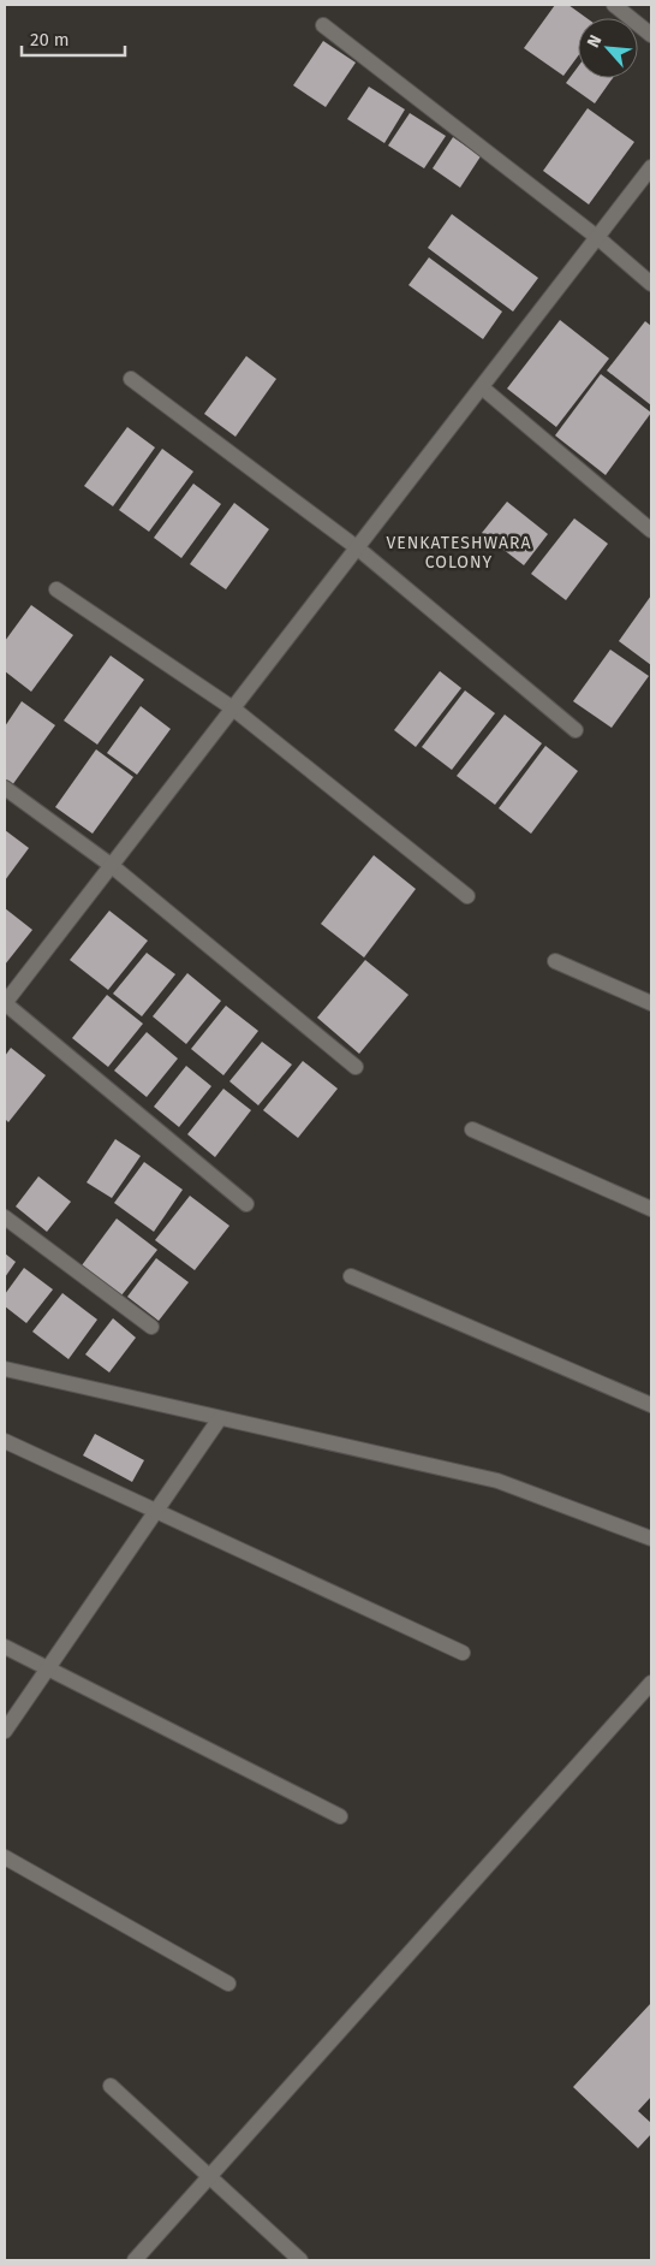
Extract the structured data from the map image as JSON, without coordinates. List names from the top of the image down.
{
  "districts": ["VENKATESHWARA COLONY"],
  "scale_bar": "20 m",
  "north": "top left"
}
